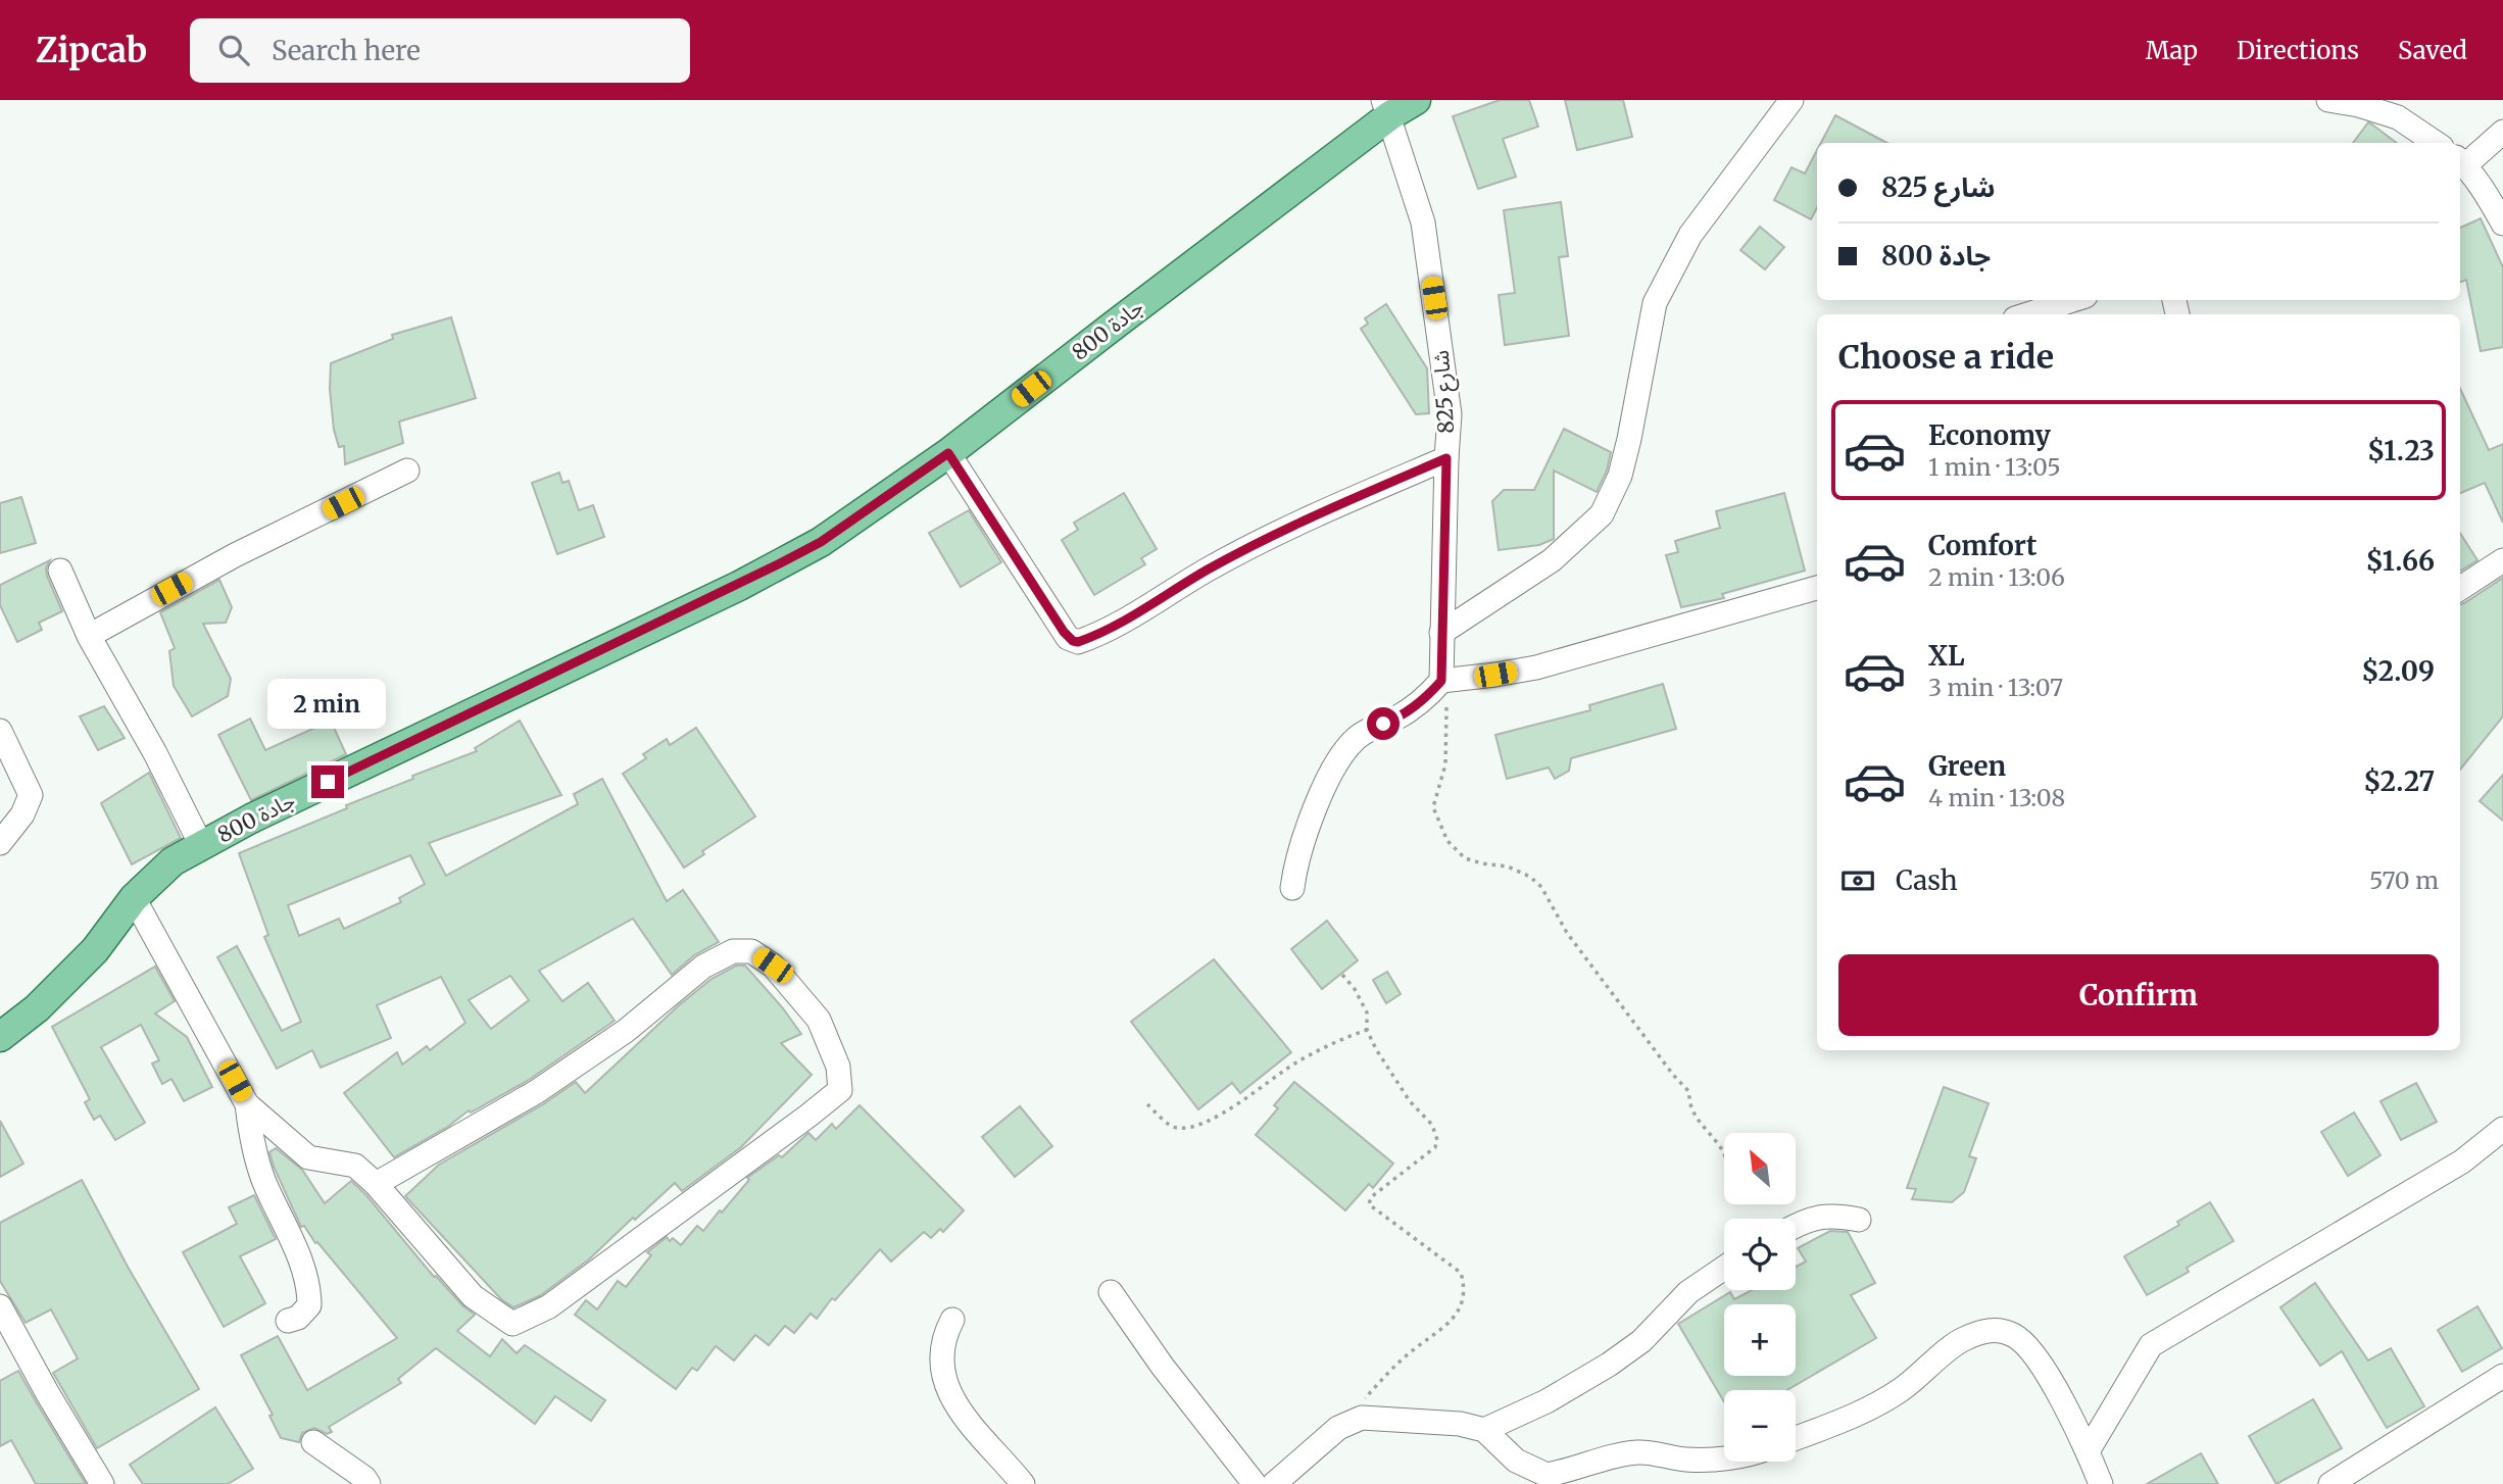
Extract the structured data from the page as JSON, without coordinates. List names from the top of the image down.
{
  "streets": {
    "main road": ["جادة 800"],
    "street": ["شارع 825"]
  },
  "crossings": [
    ["جادة 800", "شارع 825"]
  ],
  "north": "top left",
  "page": {
    "header": "Zipcab",
    "search": "Search here",
    "nav": ["Map", "Directions", "Saved"],
    "banner": ["شارع 825", "جادة 800"],
    "heading": "Choose a ride",
    "list": [
      {
        "name": "Economy",
        "note": "1 min · 13:05",
        "value": "$1.23"
      },
      {
        "name": "Comfort",
        "note": "2 min · 13:06",
        "value": "$1.66"
      },
      {
        "name": "XL",
        "note": "3 min · 13:07",
        "value": "$2.09"
      },
      {
        "name": "Green",
        "note": "4 min · 13:08",
        "value": "$2.27"
      }
    ],
    "bubble": "2 min",
    "pay": ["Cash", "570 m"],
    "buttons": "Confirm",
    "map_buttons": ["+", "−"]
  }
}
